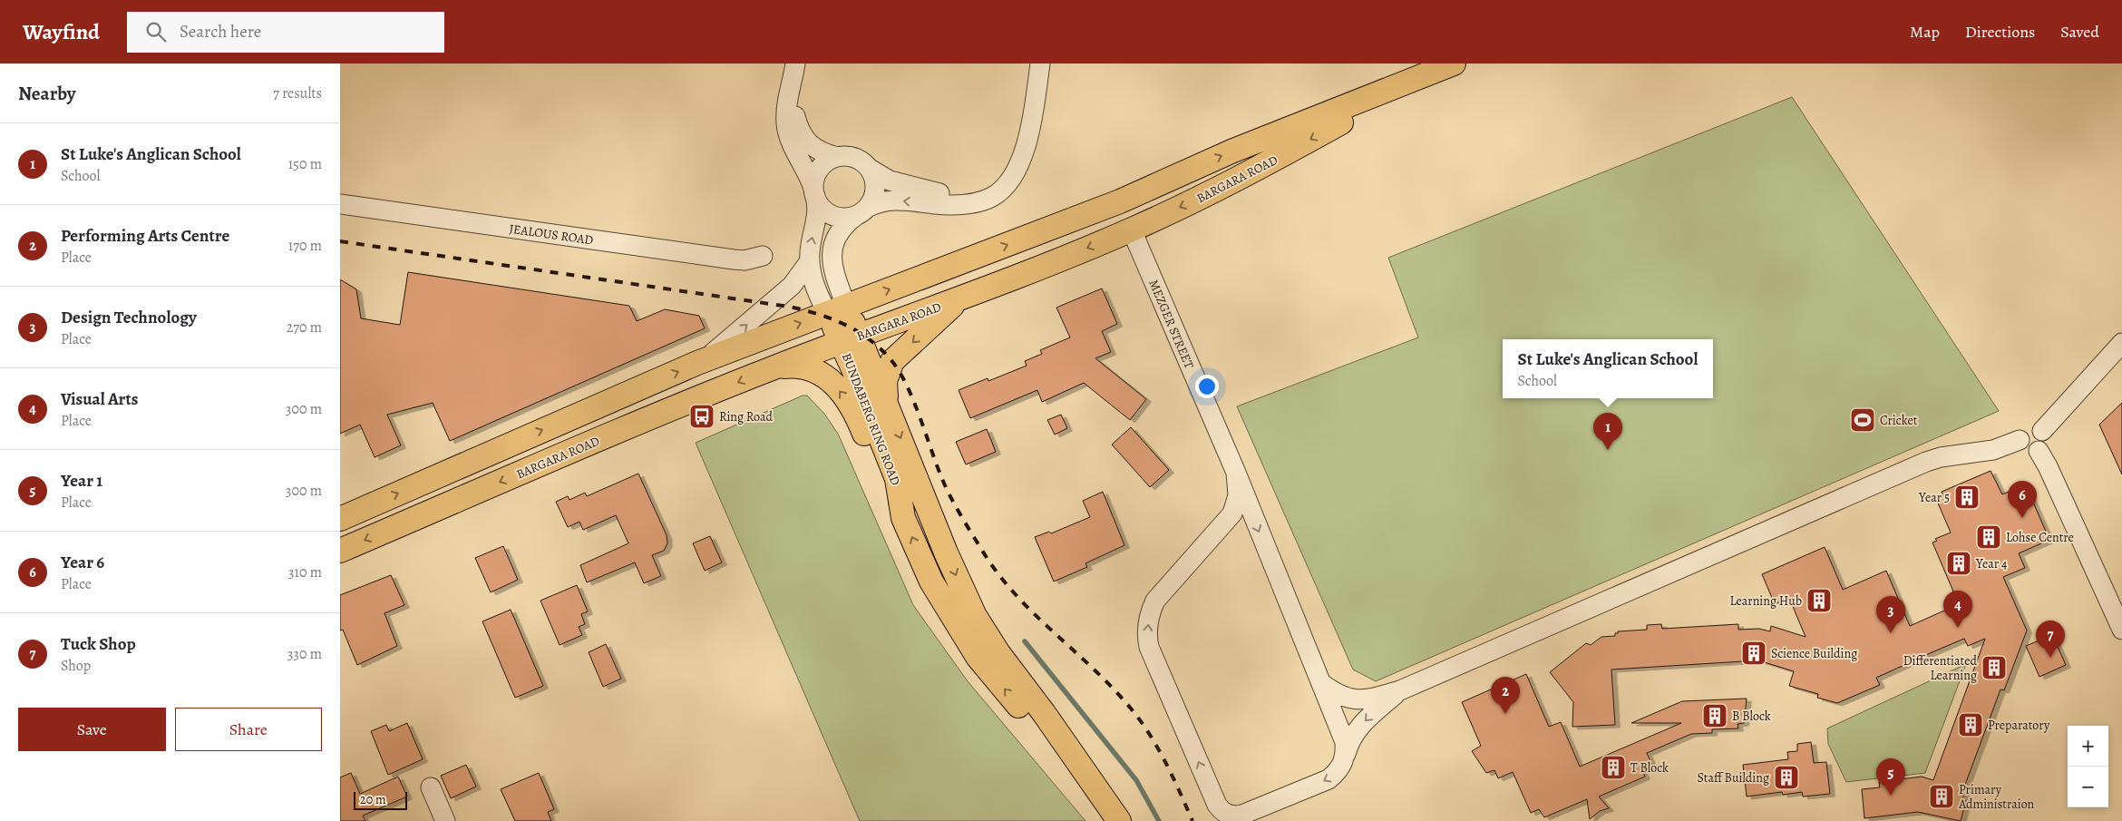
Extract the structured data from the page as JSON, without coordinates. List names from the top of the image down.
{
  "streets": {
    "main road": ["BARGARA ROAD", "BUNDABERG RING ROAD"],
    "street": ["JEALOUS ROAD", "MEZGER STREET"]
  },
  "crossings": [
    ["BARGARA ROAD", "MEZGER STREET"],
    ["BARGARA ROAD", "BUNDABERG RING ROAD"]
  ],
  "one_way": ["MEZGER STREET"],
  "places": {
    "bus stop": ["Ring Road"],
    "sports": ["Cricket"],
    "building": [
      "Year 5",
      "Lohse Centre",
      "Year 4",
      "Learning Hub",
      "Science Building",
      "Differentiated Learning",
      "B Block",
      "Preparatory",
      "T Block",
      "Staff Building",
      "Primary Administraion"
    ]
  },
  "scale_bar": "20 m",
  "page": {
    "header": "Wayfind",
    "search": "Search here",
    "nav": ["Map", "Directions", "Saved"],
    "heading": ["Nearby", "7 results"],
    "list": [
      {
        "mark": "1",
        "name": "St Luke's Anglican School",
        "note": "School",
        "value": "150 m"
      },
      {
        "mark": "2",
        "name": "Performing Arts Centre",
        "note": "Place",
        "value": "170 m"
      },
      {
        "mark": "3",
        "name": "Design Technology",
        "note": "Place",
        "value": "270 m"
      },
      {
        "mark": "4",
        "name": "Visual Arts",
        "note": "Place",
        "value": "300 m"
      },
      {
        "mark": "5",
        "name": "Year 1",
        "note": "Place",
        "value": "300 m"
      },
      {
        "mark": "6",
        "name": "Year 6",
        "note": "Place",
        "value": "310 m"
      },
      {
        "mark": "7",
        "name": "Tuck Shop",
        "note": "Shop",
        "value": "330 m"
      }
    ],
    "popup": ["St Luke's Anglican School", "School"],
    "pins": [
      "1",
      "6",
      "4",
      "3",
      "7",
      "2",
      "5"
    ],
    "buttons": ["Save", "Share"],
    "map_buttons": ["+", "−"],
    "scale": "20 m"
  }
}
